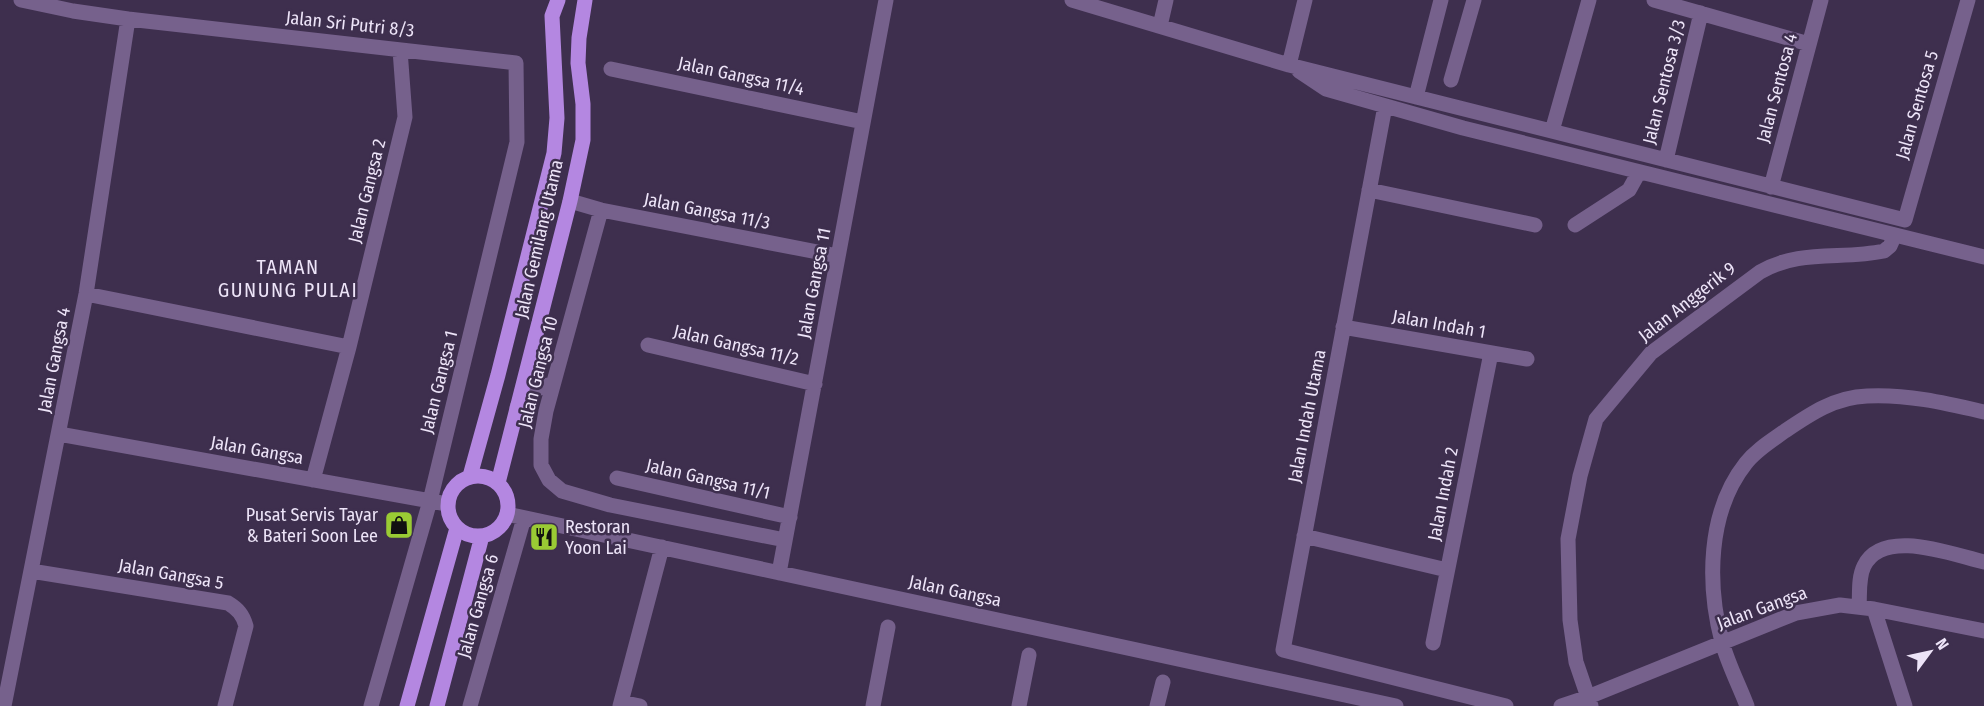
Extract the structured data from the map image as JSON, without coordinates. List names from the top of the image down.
{
  "streets": {
    "main road": ["Jalan Gemilang Utama"],
    "street": [
      "Jalan Sri Putri 8/3",
      "Jalan Gangsa 11/4",
      "Jalan Sentosa 3/3",
      "Jalan Sentosa 4",
      "Jalan Sentosa 5",
      "Jalan Gangsa 2",
      "Jalan Gangsa 11/3",
      "Jalan Gangsa 11",
      "Jalan Anggerik 9",
      "Jalan Indah 1",
      "Jalan Gangsa 11/2",
      "Jalan Gangsa 4",
      "Jalan Gangsa 10",
      "Jalan Gangsa 1",
      "Jalan Indah Utama",
      "Jalan Gangsa",
      "Jalan Gangsa 11/1",
      "Jalan Indah 2",
      "Jalan Gangsa 5",
      "Jalan Gangsa 6"
    ]
  },
  "crossings": [
    ["Jalan Sri Putri 8/3", "Jalan Gangsa 2"],
    ["Jalan Sri Putri 8/3", "Jalan Gangsa 4"],
    ["Jalan Sri Putri 8/3", "Jalan Gangsa 1"],
    ["Jalan Gangsa 11/4", "Jalan Gangsa 11"],
    ["Jalan Sentosa 4", "Jalan Sentosa 5"],
    ["Jalan Gangsa 2", "Jalan Gangsa"],
    ["Jalan Gangsa 11/3", "Jalan Gemilang Utama"],
    ["Jalan Gangsa 11/3", "Jalan Gangsa 11"],
    ["Jalan Gangsa 11/3", "Jalan Gangsa 10"],
    ["Jalan Gemilang Utama", "Jalan Gangsa"],
    ["Jalan Gangsa 11", "Jalan Gangsa 11/2"],
    ["Jalan Gangsa 11", "Jalan Gangsa 10"],
    ["Jalan Gangsa 11", "Jalan Gangsa"],
    ["Jalan Gangsa 11", "Jalan Gangsa 11/1"],
    ["Jalan Anggerik 9", "Jalan Gangsa"],
    ["Jalan Indah 1", "Jalan Indah Utama"],
    ["Jalan Indah 1", "Jalan Indah 2"],
    ["Jalan Gangsa 4", "Jalan Gangsa"],
    ["Jalan Gangsa 4", "Jalan Gangsa 5"],
    ["Jalan Gangsa 1", "Jalan Gangsa"],
    ["Jalan Gangsa", "Jalan Gangsa 6"]
  ],
  "districts": ["TAMAN GUNUNG PULAI"],
  "places": {
    "shop": ["Pusat Servis Tayar & Bateri Soon Lee"],
    "restaurant": ["Restoran Yoon Lai"]
  },
  "north": "top right"
}
